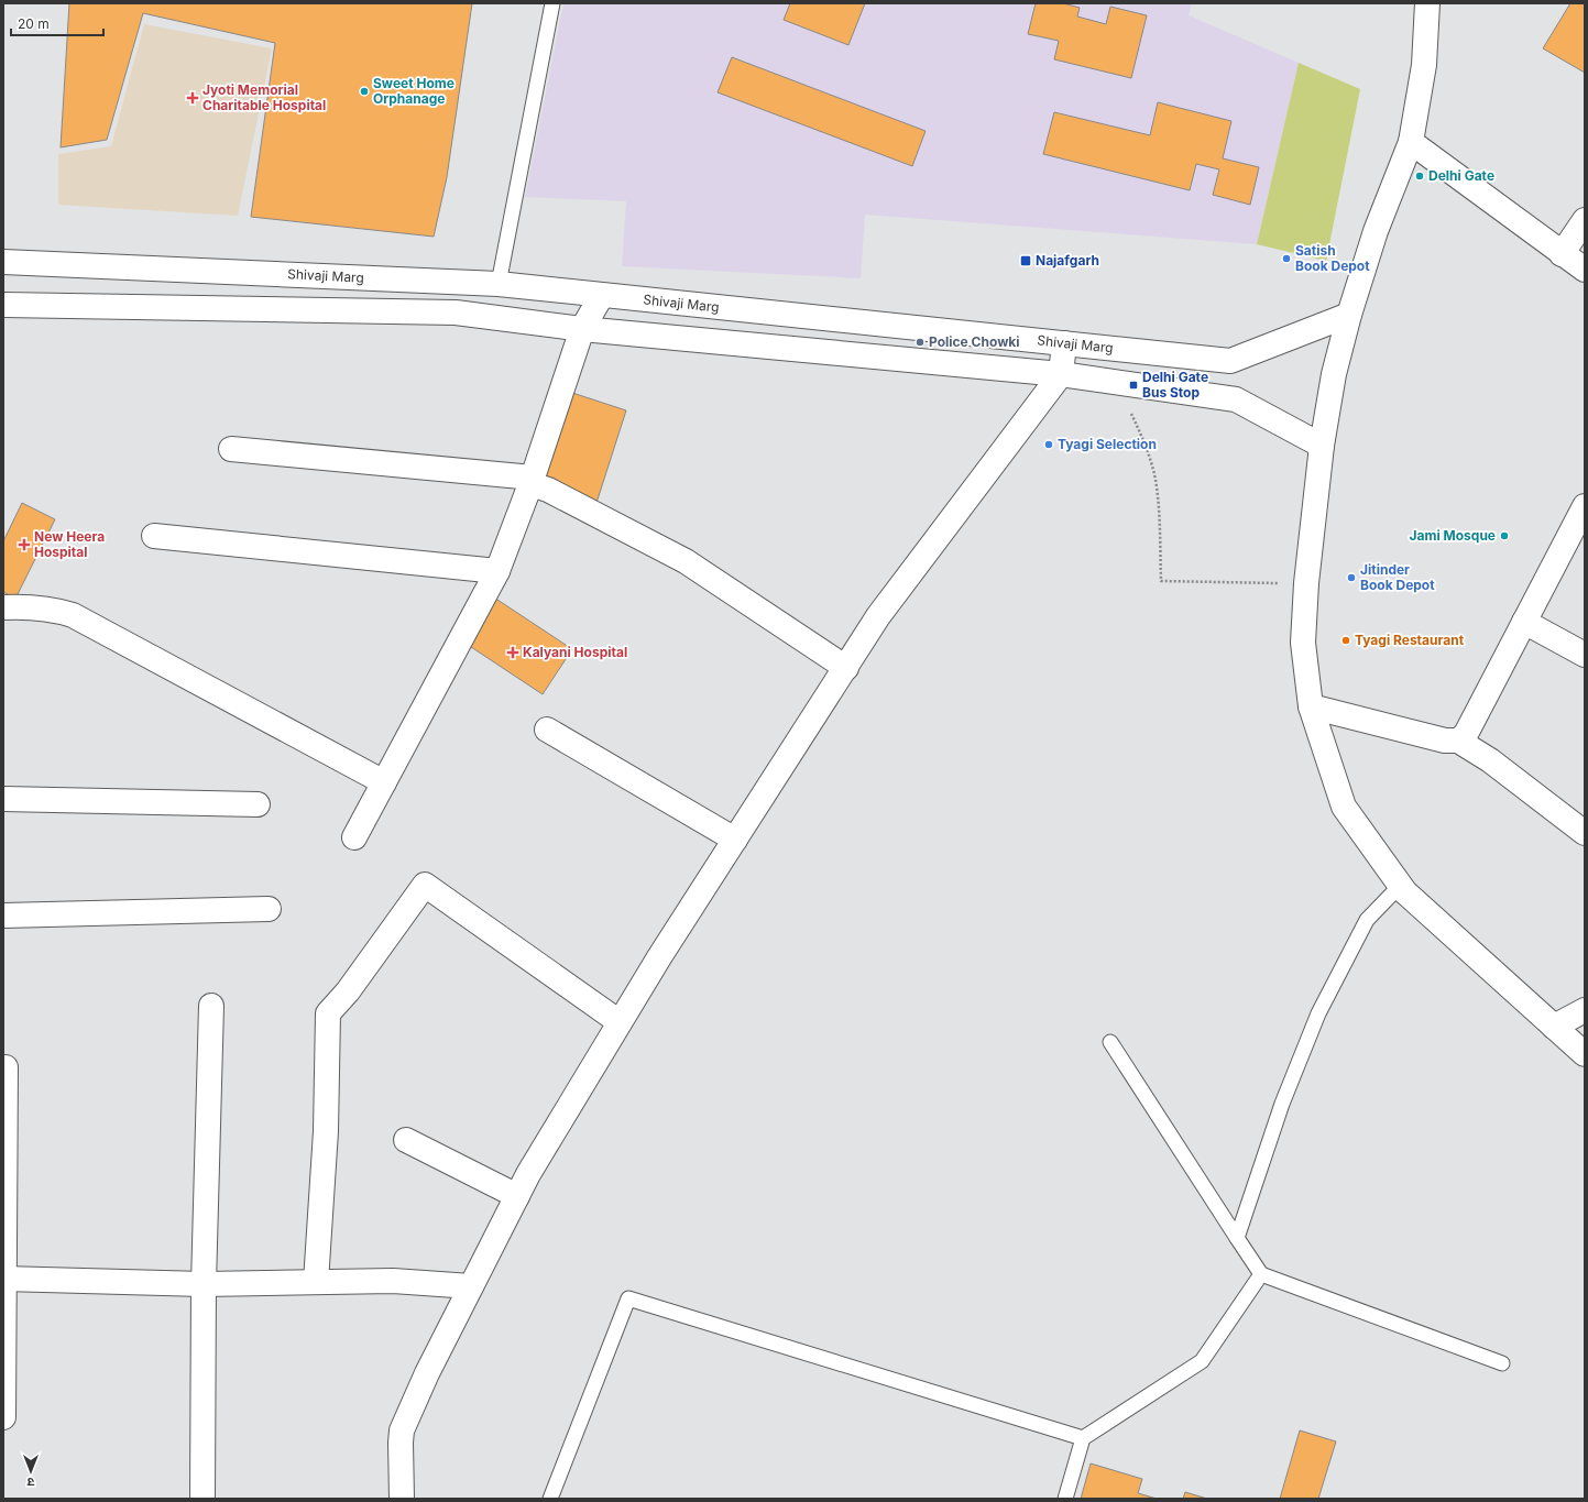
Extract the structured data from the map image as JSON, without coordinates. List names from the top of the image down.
{
  "streets": {
    "street": ["Shivaji Marg"]
  },
  "places": {
    "other": [
      "Sweet Home Orphanage",
      "Delhi Gate",
      "Satish Book Depot",
      "Police Chowki",
      "Tyagi Selection",
      "Jami Mosque",
      "Jitinder Book Depot",
      "Tyagi Restaurant"
    ],
    "health": ["Jyoti Memorial Charitable Hospital", "New Heera Hospital", "Kalyani Hospital"],
    "transit": ["Najafgarh", "Delhi Gate Bus Stop"]
  },
  "scale_bar": "20 m",
  "north": "bottom"
}
